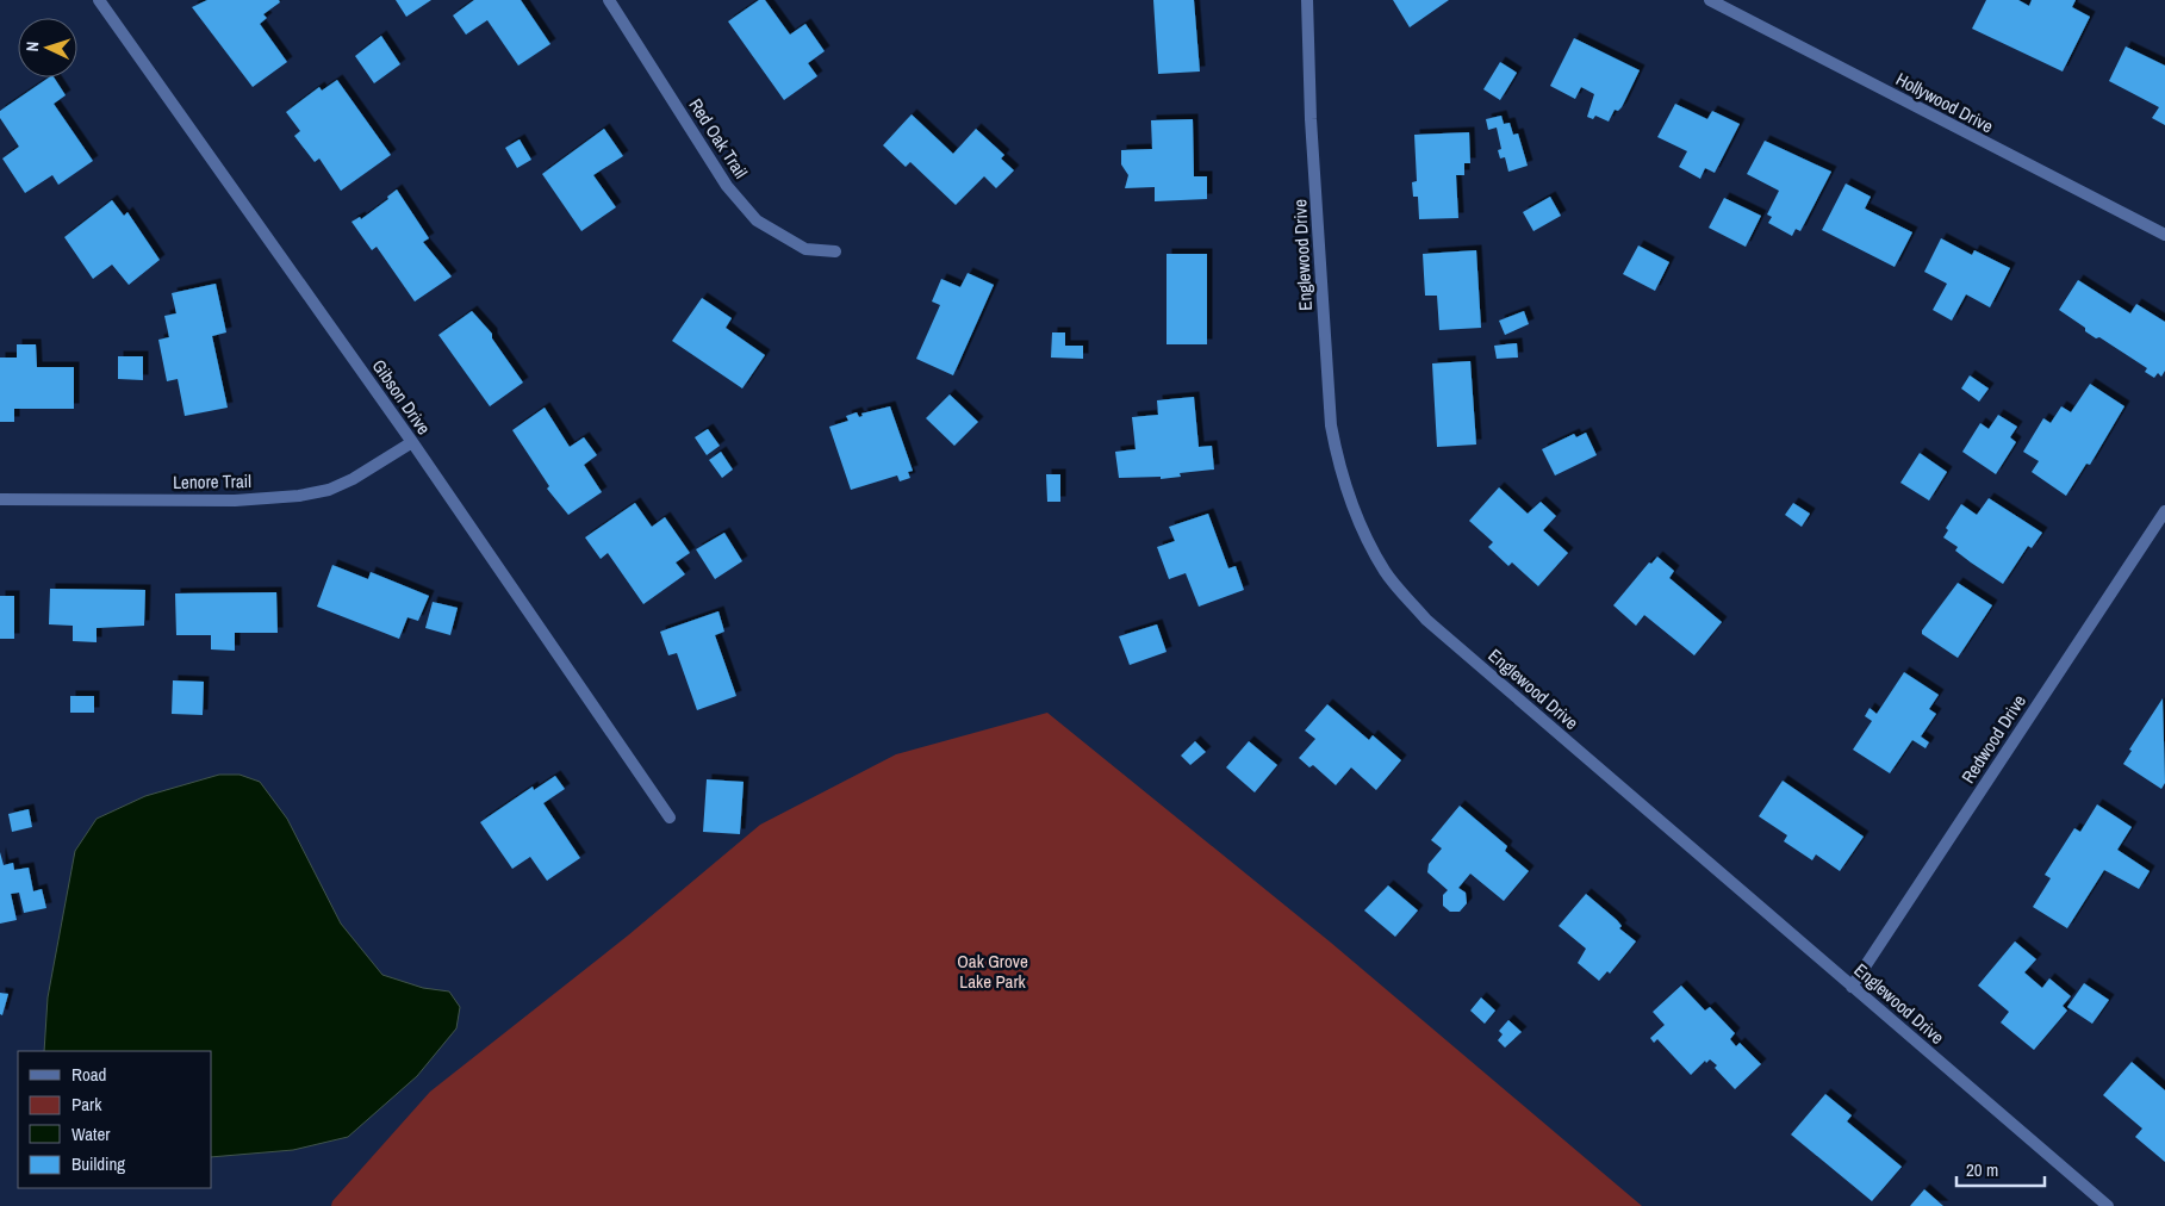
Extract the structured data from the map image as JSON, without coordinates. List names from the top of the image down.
{
  "streets": {
    "street": [
      "Hollywood Drive",
      "Red Oak Trail",
      "Englewood Drive",
      "Gibson Drive",
      "Lenore Trail",
      "Redwood Drive"
    ]
  },
  "crossings": [
    ["Englewood Drive", "Redwood Drive"],
    ["Gibson Drive", "Lenore Trail"]
  ],
  "parks": ["Oak Grove Lake Park"],
  "legend": [
    "Road",
    "Park",
    "Water",
    "Building"
  ],
  "scale_bar": "20 m",
  "north": "left"
}
